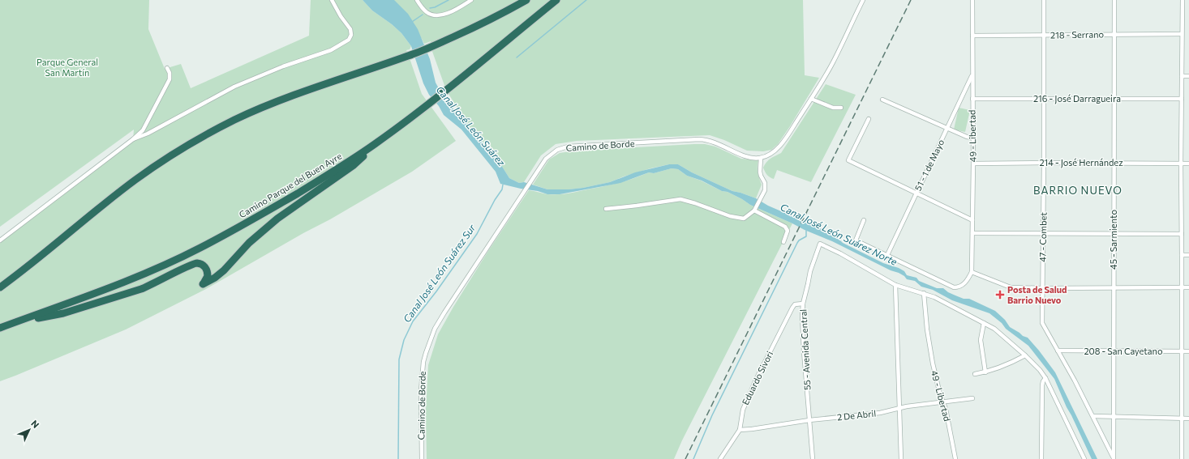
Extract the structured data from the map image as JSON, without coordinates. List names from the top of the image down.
{
  "streets": {
    "highway": ["Camino Parque del Buen Ayre"],
    "street": [
      "218 - Serrano",
      "216 - José Darragueira",
      "49 - Libertad",
      "Camino de Borde",
      "214 - José Hernández",
      "51 - 1 de Mayo",
      "47 - Combet",
      "45 - Sarmiento",
      "55 - Avenida Central",
      "208 - San Cayetano",
      "Eduardo Sivori",
      "2 De Abril"
    ]
  },
  "crossings": [
    ["218 - Serrano", "49 - Libertad"],
    ["218 - Serrano", "47 - Combet"],
    ["218 - Serrano", "45 - Sarmiento"],
    ["216 - José Darragueira", "49 - Libertad"],
    ["216 - José Darragueira", "47 - Combet"],
    ["216 - José Darragueira", "45 - Sarmiento"],
    ["49 - Libertad", "214 - José Hernández"],
    ["49 - Libertad", "51 - 1 de Mayo"],
    ["49 - Libertad", "2 De Abril"],
    ["214 - José Hernández", "47 - Combet"],
    ["214 - José Hernández", "45 - Sarmiento"],
    ["47 - Combet", "45 - Sarmiento"],
    ["47 - Combet", "208 - San Cayetano"],
    ["45 - Sarmiento", "208 - San Cayetano"],
    ["55 - Avenida Central", "Eduardo Sivori"],
    ["55 - Avenida Central", "2 De Abril"],
    ["Eduardo Sivori", "2 De Abril"]
  ],
  "districts": ["BARRIO NUEVO"],
  "water": ["Canal José León Suárez", "Canal José León Suárez Norte", "Canal José León Suárez Sur"],
  "parks": ["Parque General San Martín"],
  "places": {
    "health": ["Posta de Salud Barrio Nuevo"]
  },
  "north": "top right"
}
